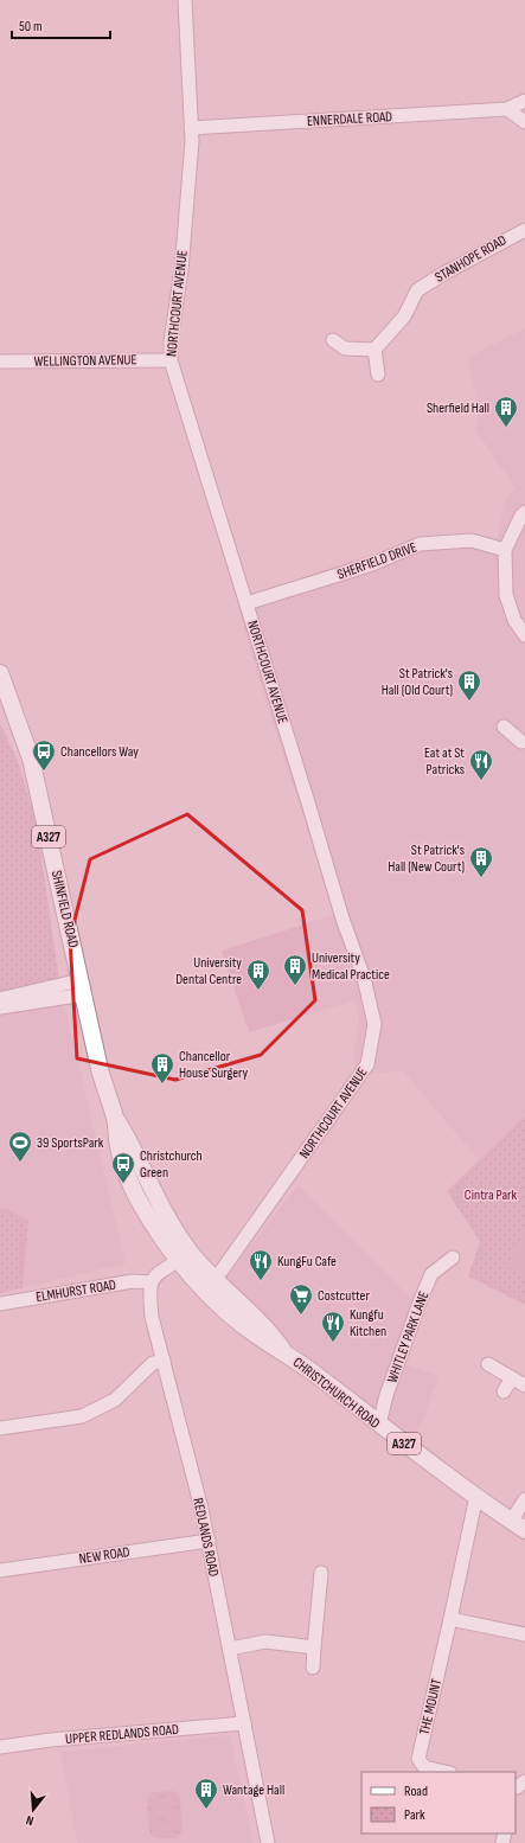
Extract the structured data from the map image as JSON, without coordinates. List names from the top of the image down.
{
  "streets": {
    "main road": ["A327", "SHINFIELD ROAD", "CHRISTCHURCH ROAD"],
    "street": [
      "ENNERDALE ROAD",
      "STANHOPE ROAD",
      "NORTHCOURT AVENUE",
      "WELLINGTON AVENUE",
      "SHERFIELD DRIVE",
      "ELMHURST ROAD",
      "WHITLEY PARK LANE",
      "REDLANDS ROAD",
      "NEW ROAD",
      "THE MOUNT",
      "UPPER REDLANDS ROAD"
    ]
  },
  "crossings": [
    ["ENNERDALE ROAD", "NORTHCOURT AVENUE"],
    ["NORTHCOURT AVENUE", "WELLINGTON AVENUE"],
    ["NORTHCOURT AVENUE", "SHERFIELD DRIVE"],
    ["NORTHCOURT AVENUE", "CHRISTCHURCH ROAD"],
    ["SHINFIELD ROAD", "CHRISTCHURCH ROAD"],
    ["ELMHURST ROAD", "REDLANDS ROAD"],
    ["WHITLEY PARK LANE", "CHRISTCHURCH ROAD"],
    ["CHRISTCHURCH ROAD", "THE MOUNT"],
    ["REDLANDS ROAD", "NEW ROAD"],
    ["REDLANDS ROAD", "UPPER REDLANDS ROAD"]
  ],
  "parks": ["Cintra Park"],
  "places": {
    "building": [
      "Sherfield Hall",
      "St Patrick's Hall (Old Court)",
      "St Patrick's Hall (New Court)",
      "University Medical Practice",
      "University Dental Centre",
      "Chancellor House Surgery",
      "Wantage Hall"
    ],
    "bus stop": ["Chancellors Way", "Christchurch Green"],
    "restaurant": ["Eat at St Patricks", "KungFu Cafe", "Kungfu Kitchen"],
    "sports": ["39 SportsPark"],
    "supermarket": ["Costcutter"]
  },
  "legend": ["Road", "Park"],
  "scale_bar": "50 m",
  "north": "bottom"
}
